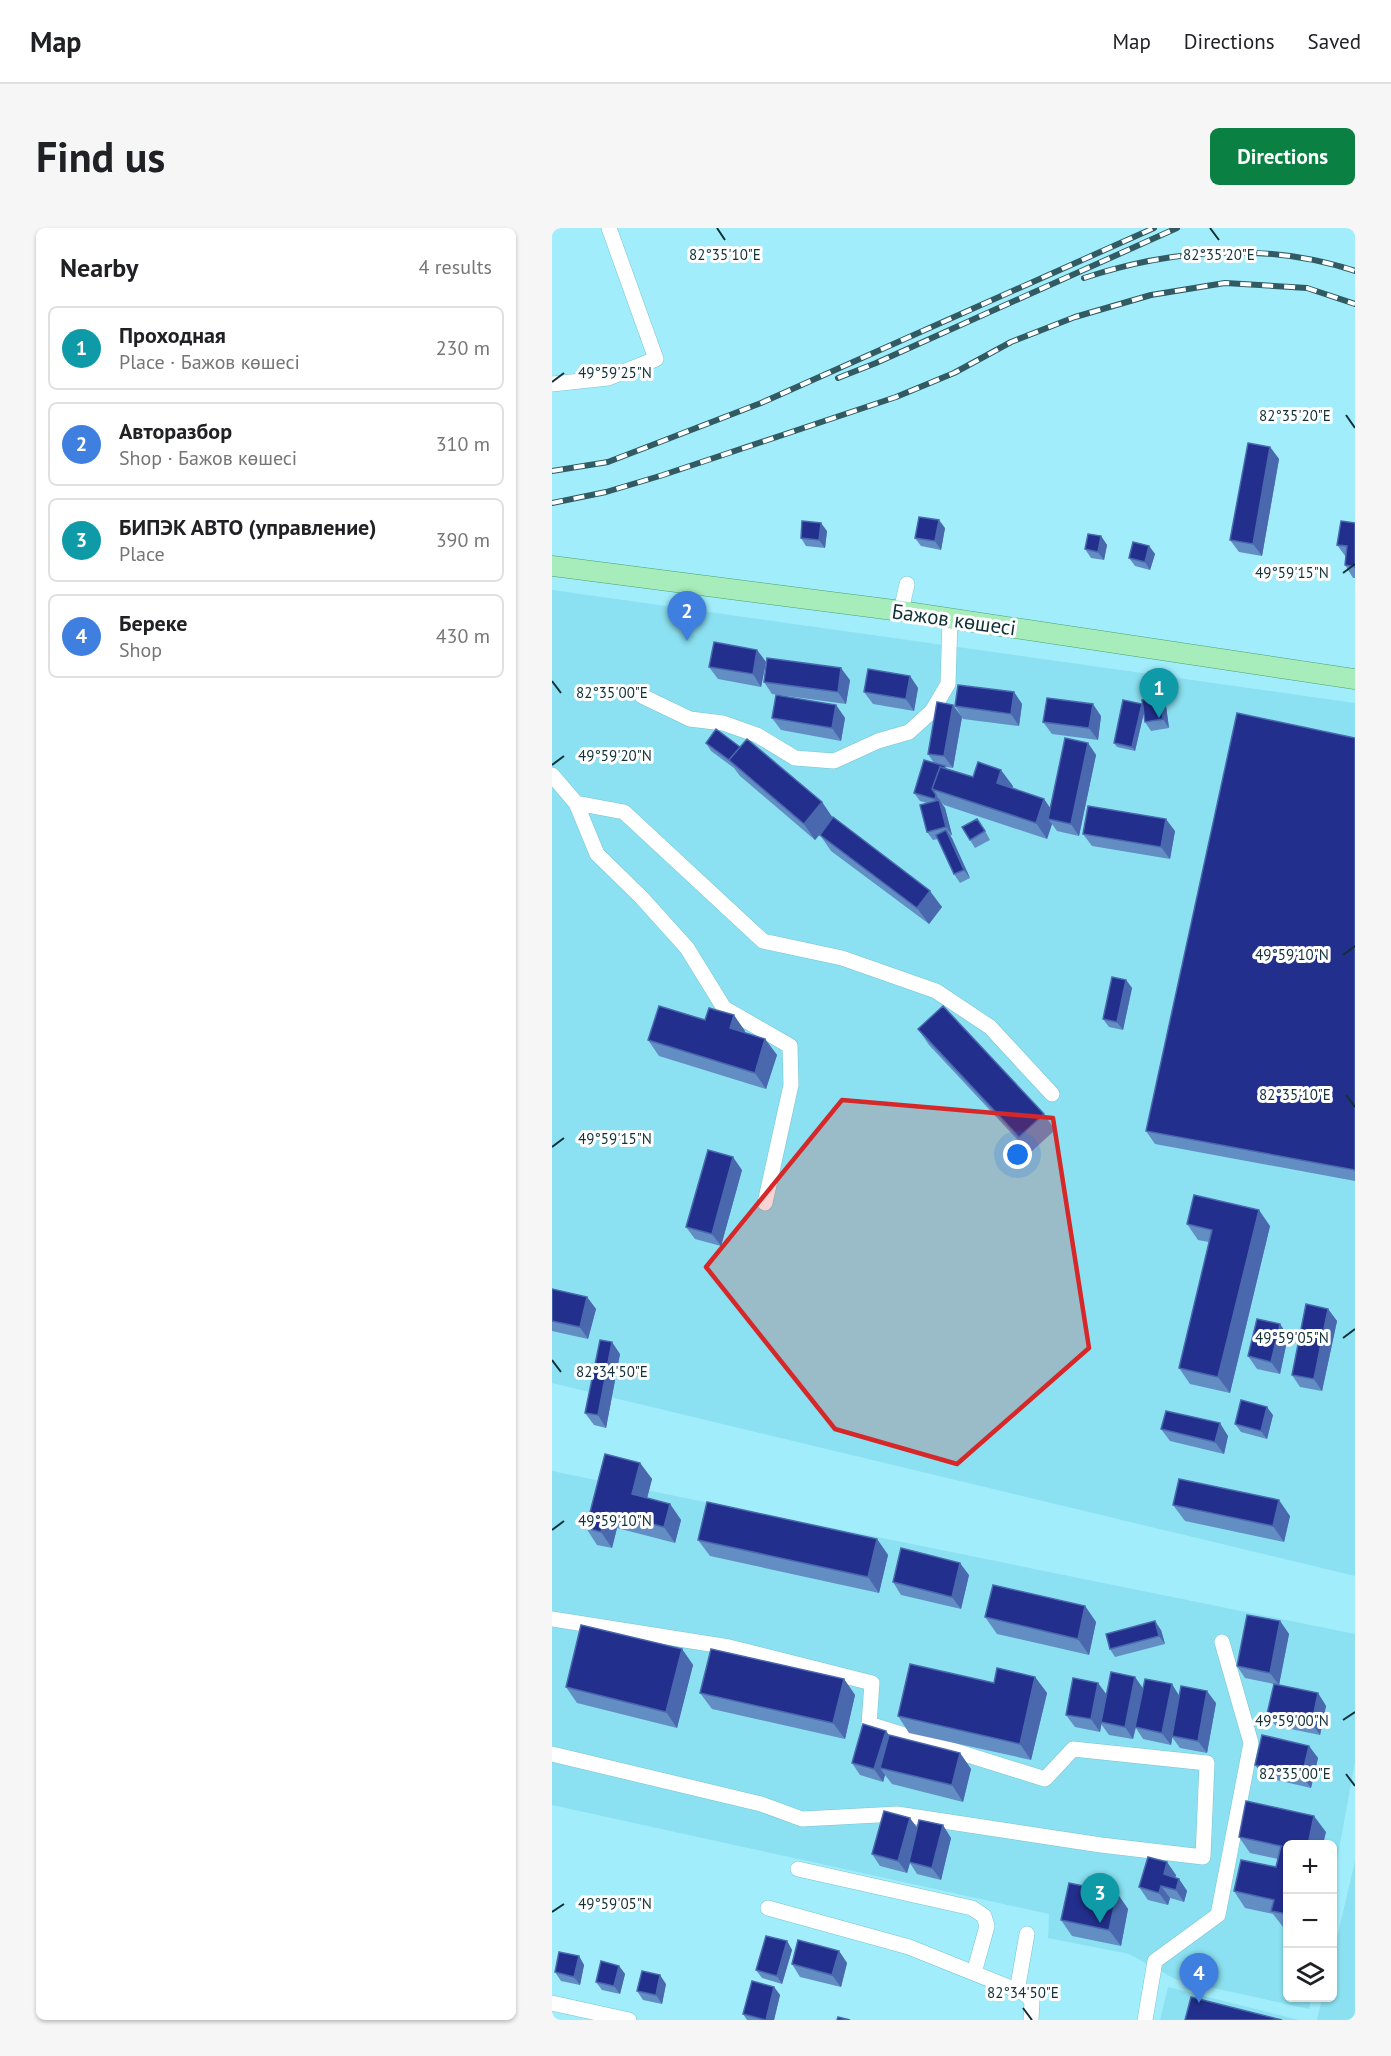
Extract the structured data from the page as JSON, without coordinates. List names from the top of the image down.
{
  "streets": {
    "main road": ["Бажов көшесі"]
  },
  "page": {
    "header": "Map",
    "nav": ["Map", "Directions", "Saved"],
    "buttons": "Directions",
    "title": "Find us",
    "heading": ["Nearby", "4 results"],
    "list": [
      {
        "mark": "1",
        "name": "Проходная",
        "note": "Place · Бажов көшесі",
        "value": "230 m"
      },
      {
        "mark": "2",
        "name": "Авторазбор",
        "note": "Shop · Бажов көшесі",
        "value": "310 m"
      },
      {
        "mark": "3",
        "name": "БИПЭК АВТО (управление)",
        "note": "Place",
        "value": "390 m"
      },
      {
        "mark": "4",
        "name": "Береке",
        "note": "Shop",
        "value": "430 m"
      }
    ],
    "pins": [
      "2",
      "1",
      "3",
      "4"
    ],
    "map_buttons": ["+", "−"]
  },
  "coordinates": [
    "82°35'10\"E",
    "82°35'20\"E",
    "49°59'25\"N",
    "49°59'15\"N",
    "82°35'00\"E",
    "49°59'20\"N",
    "49°59'10\"N",
    "49°59'05\"N",
    "82°34'50\"E",
    "49°59'00\"N"
  ]
}
